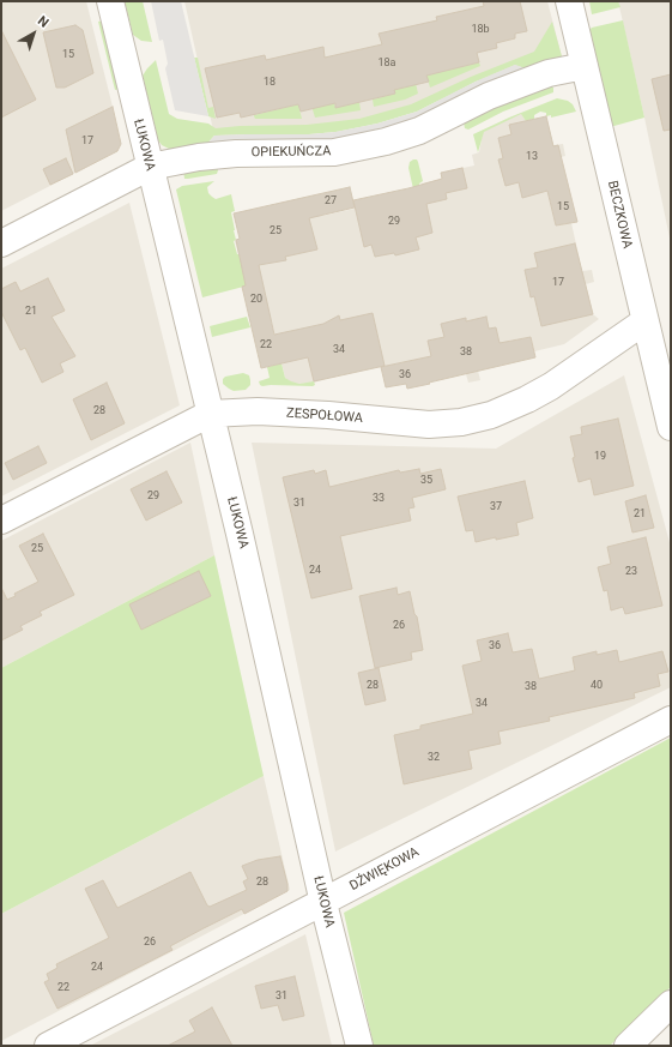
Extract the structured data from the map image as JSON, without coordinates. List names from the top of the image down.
{
  "streets": {
    "street": [
      "ŁUKOWA",
      "OPIEKUŃCZA",
      "BECZKOWA",
      "ZESPOŁOWA",
      "DŹWIĘKOWA"
    ]
  },
  "crossings": [
    ["ŁUKOWA", "OPIEKUŃCZA"],
    ["ŁUKOWA", "ZESPOŁOWA"],
    ["ŁUKOWA", "DŹWIĘKOWA"],
    ["OPIEKUŃCZA", "BECZKOWA"],
    ["BECZKOWA", "ZESPOŁOWA"]
  ],
  "house_numbers": [
    "18b",
    "15",
    "18a",
    "18",
    "17",
    "13",
    "27",
    "15",
    "29",
    "25",
    "17",
    "20",
    "21",
    "22",
    "34",
    "38",
    "36",
    "28",
    "19",
    "35",
    "29",
    "33",
    "31",
    "37",
    "21",
    "25",
    "24",
    "23",
    "26",
    "36",
    "28",
    "40",
    "38",
    "34",
    "32",
    "28",
    "26",
    "24",
    "22",
    "31"
  ],
  "north": "top right"
}
